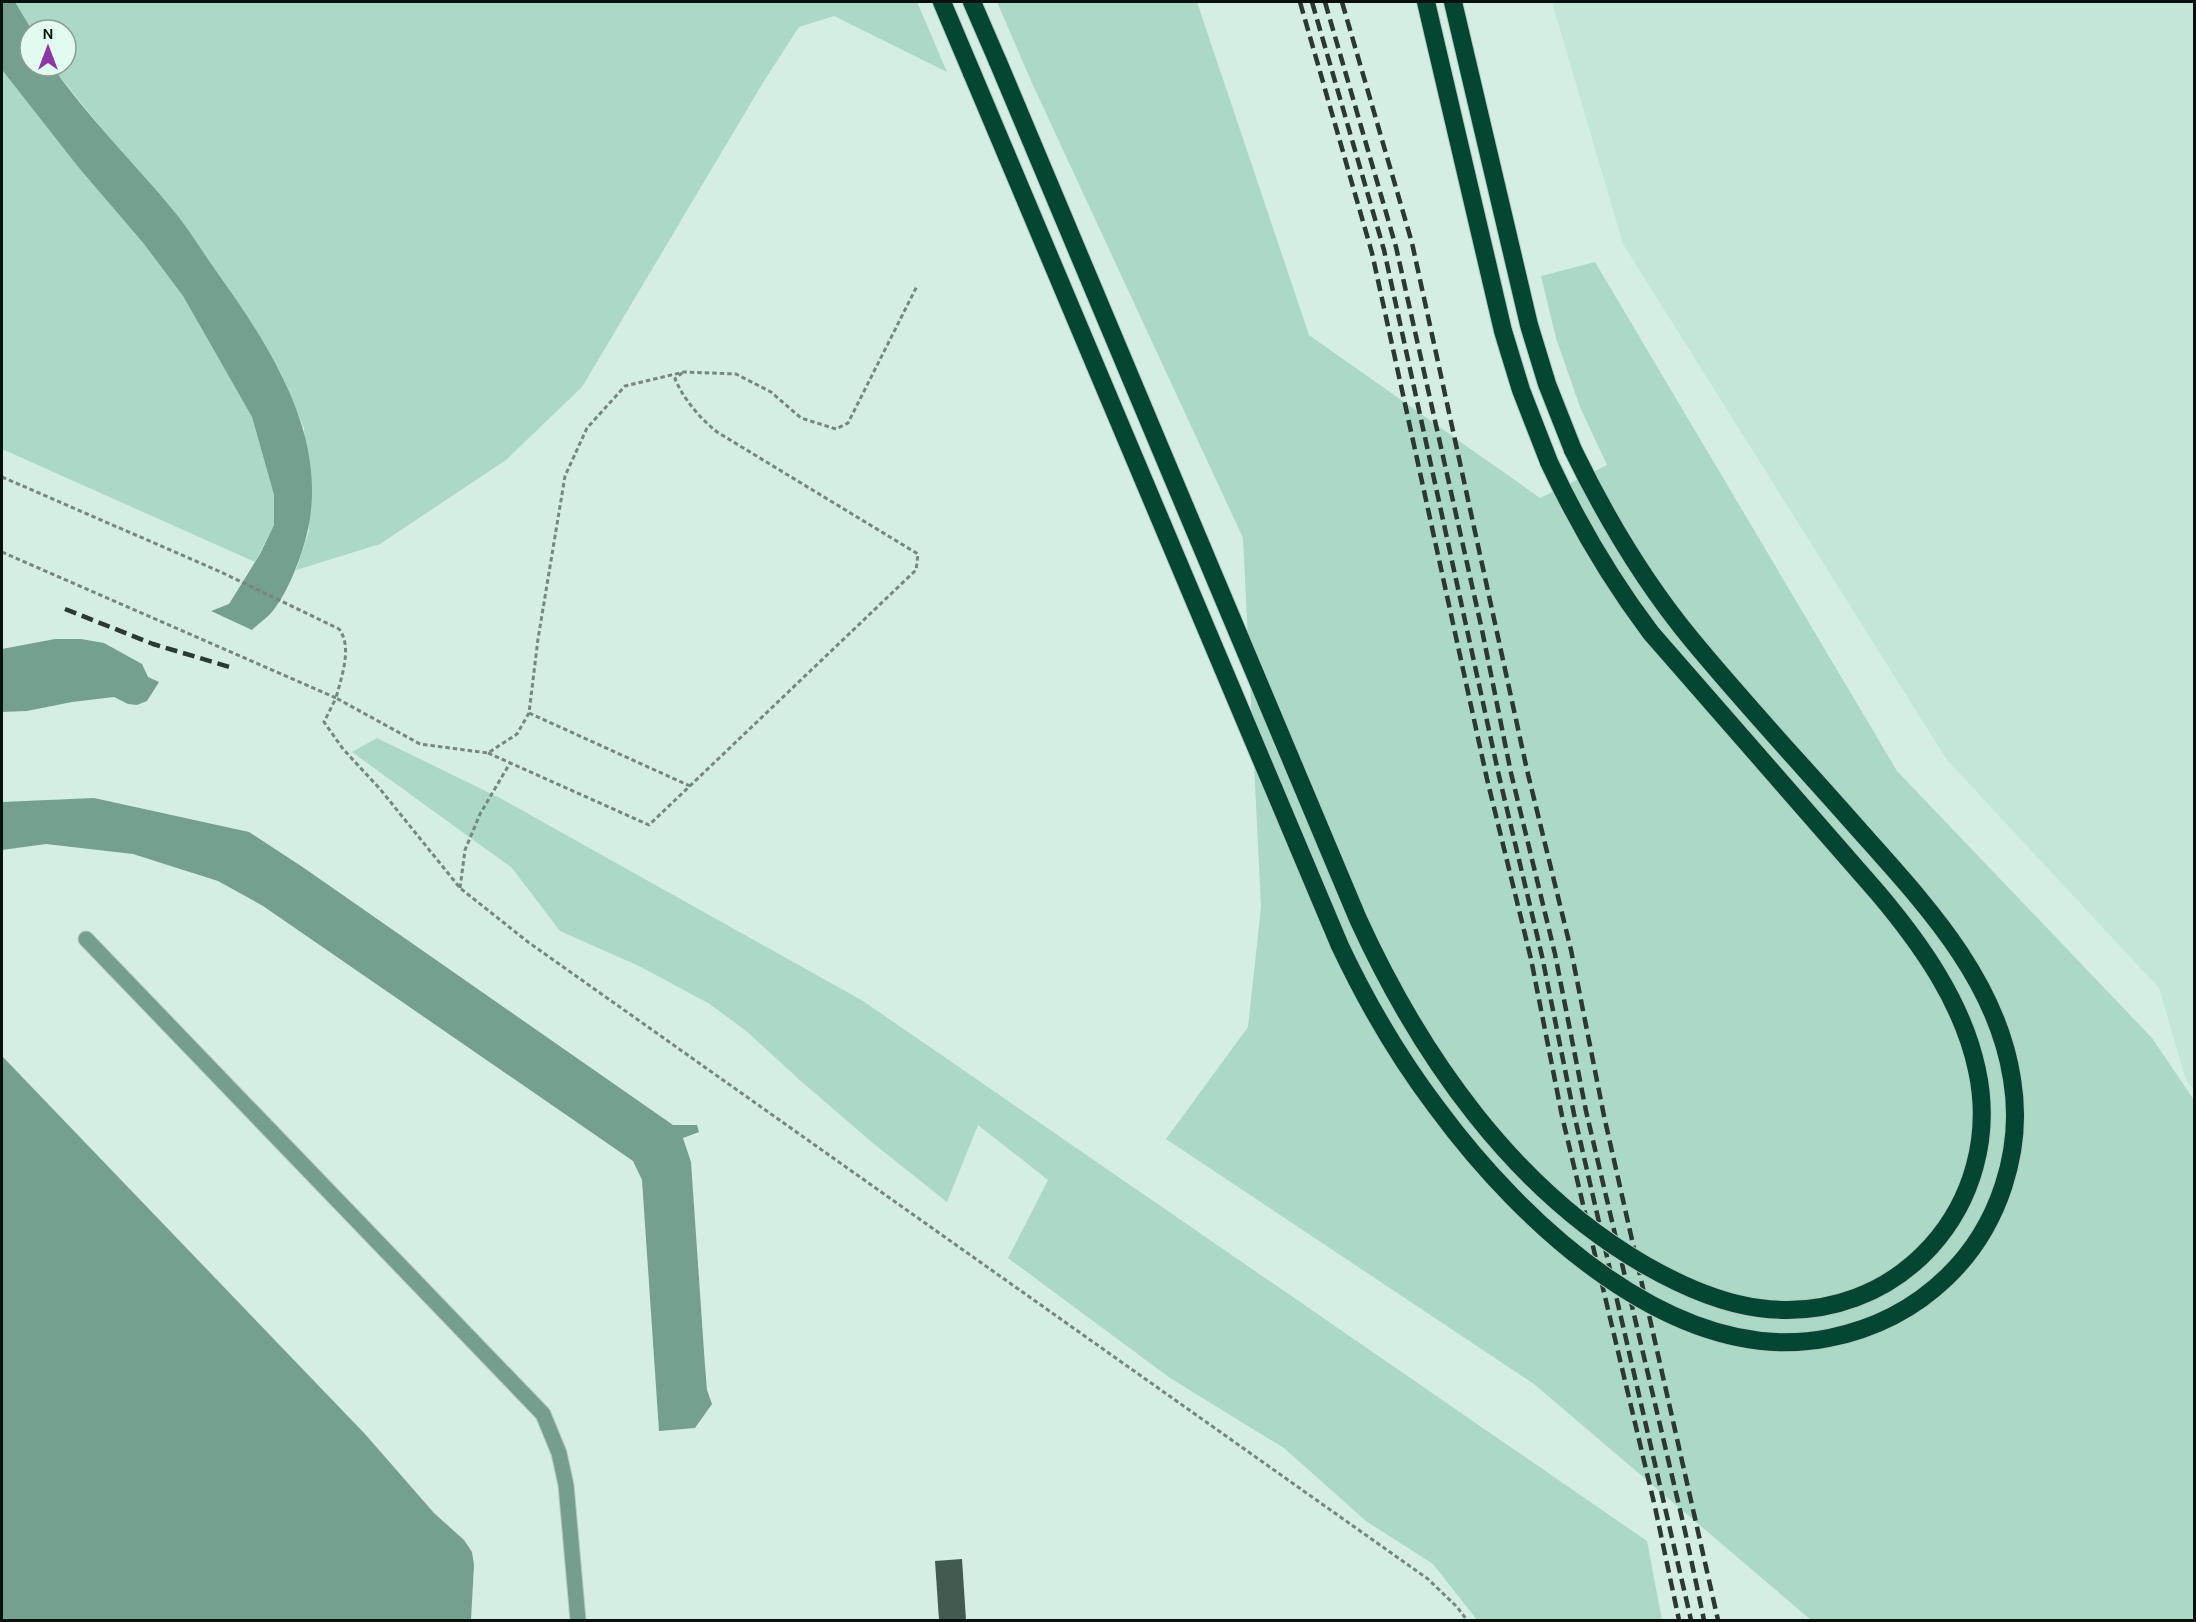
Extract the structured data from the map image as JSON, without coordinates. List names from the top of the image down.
{
  "north": "top"
}
